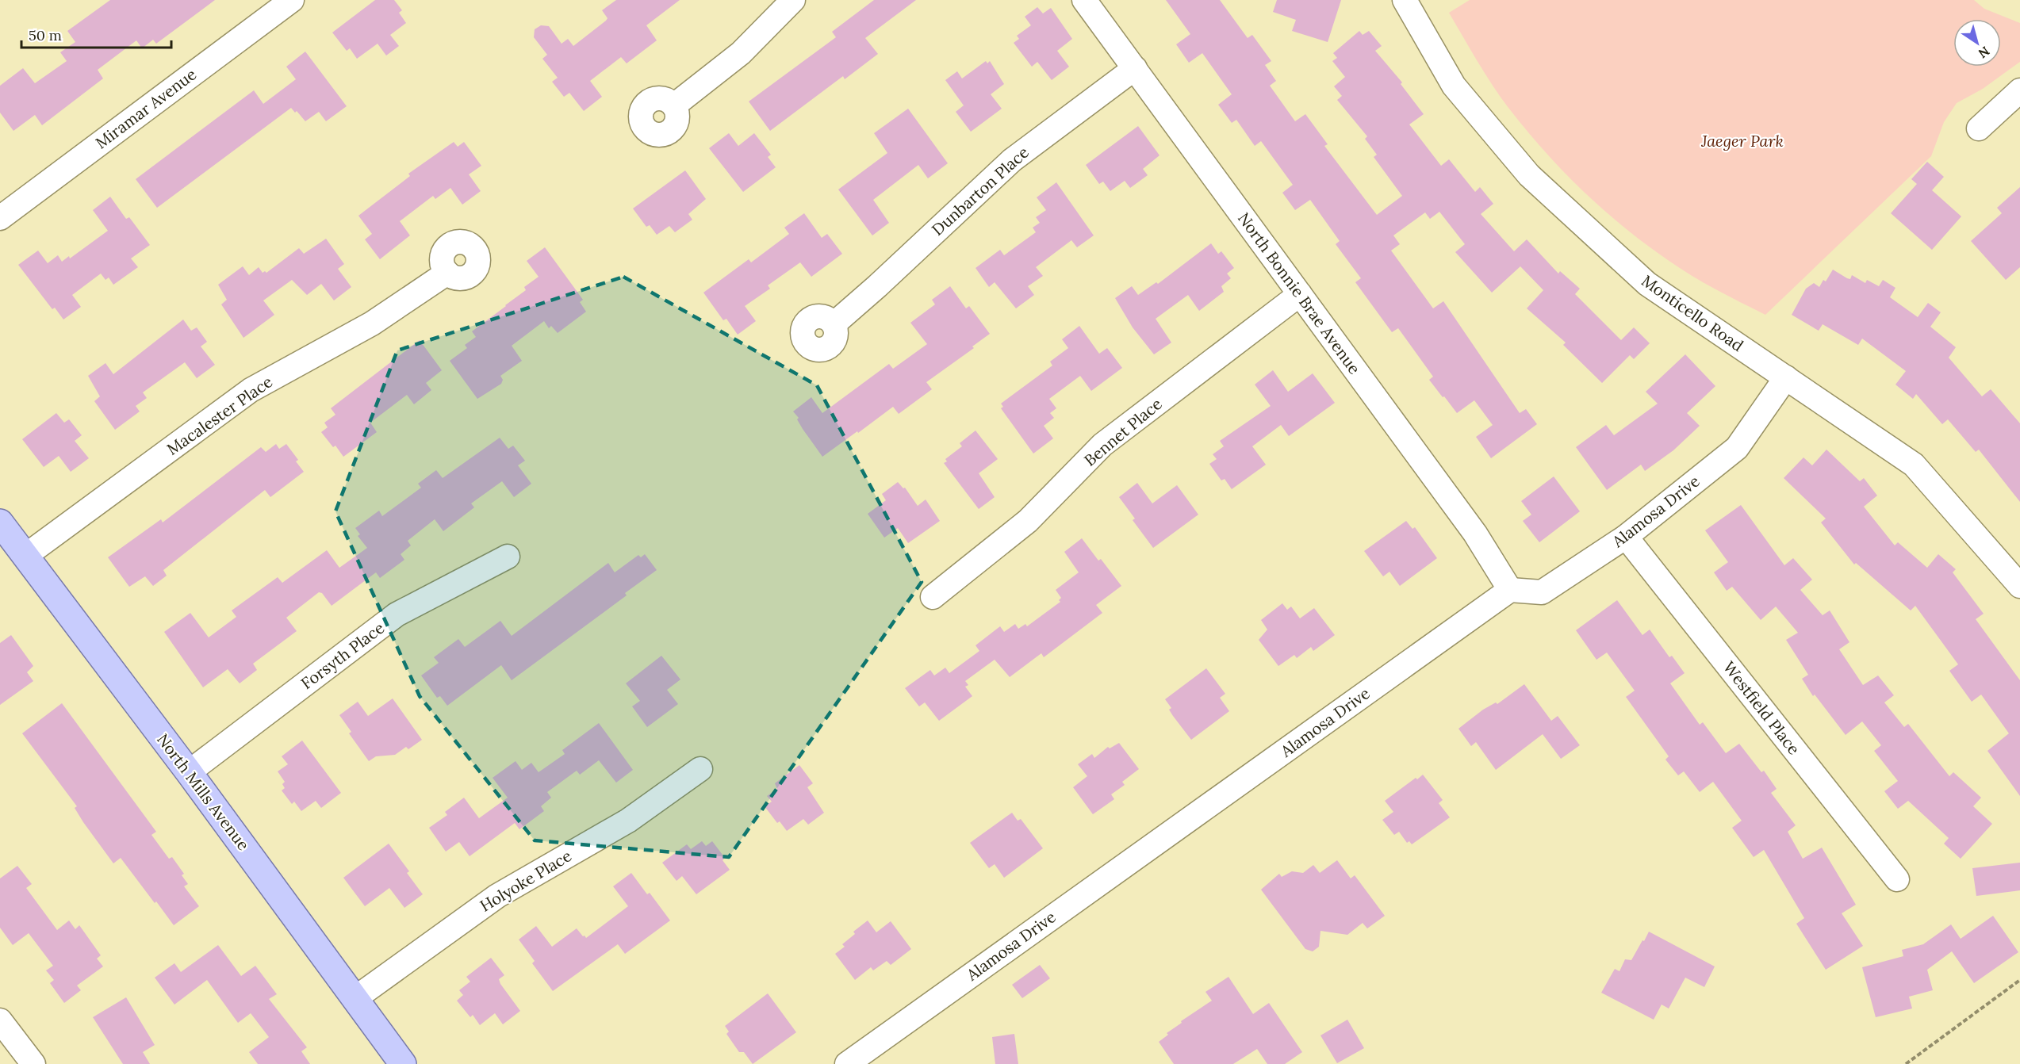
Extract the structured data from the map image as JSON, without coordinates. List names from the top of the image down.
{
  "streets": {
    "main road": ["North Mills Avenue"],
    "street": [
      "Miramar Avenue",
      "Dunbarton Place",
      "North Bonnie Brae Avenue",
      "Monticello Road",
      "Macalester Place",
      "Bennet Place",
      "Alamosa Drive",
      "Forsyth Place",
      "Westfield Place",
      "Holyoke Place"
    ]
  },
  "crossings": [
    ["Dunbarton Place", "North Bonnie Brae Avenue"],
    ["North Bonnie Brae Avenue", "Bennet Place"],
    ["North Bonnie Brae Avenue", "Alamosa Drive"],
    ["Monticello Road", "Alamosa Drive"],
    ["Macalester Place", "North Mills Avenue"],
    ["Alamosa Drive", "Westfield Place"],
    ["Forsyth Place", "North Mills Avenue"],
    ["North Mills Avenue", "Holyoke Place"]
  ],
  "parks": ["Jaeger Park"],
  "scale_bar": "50 m",
  "north": "bottom right"
}
